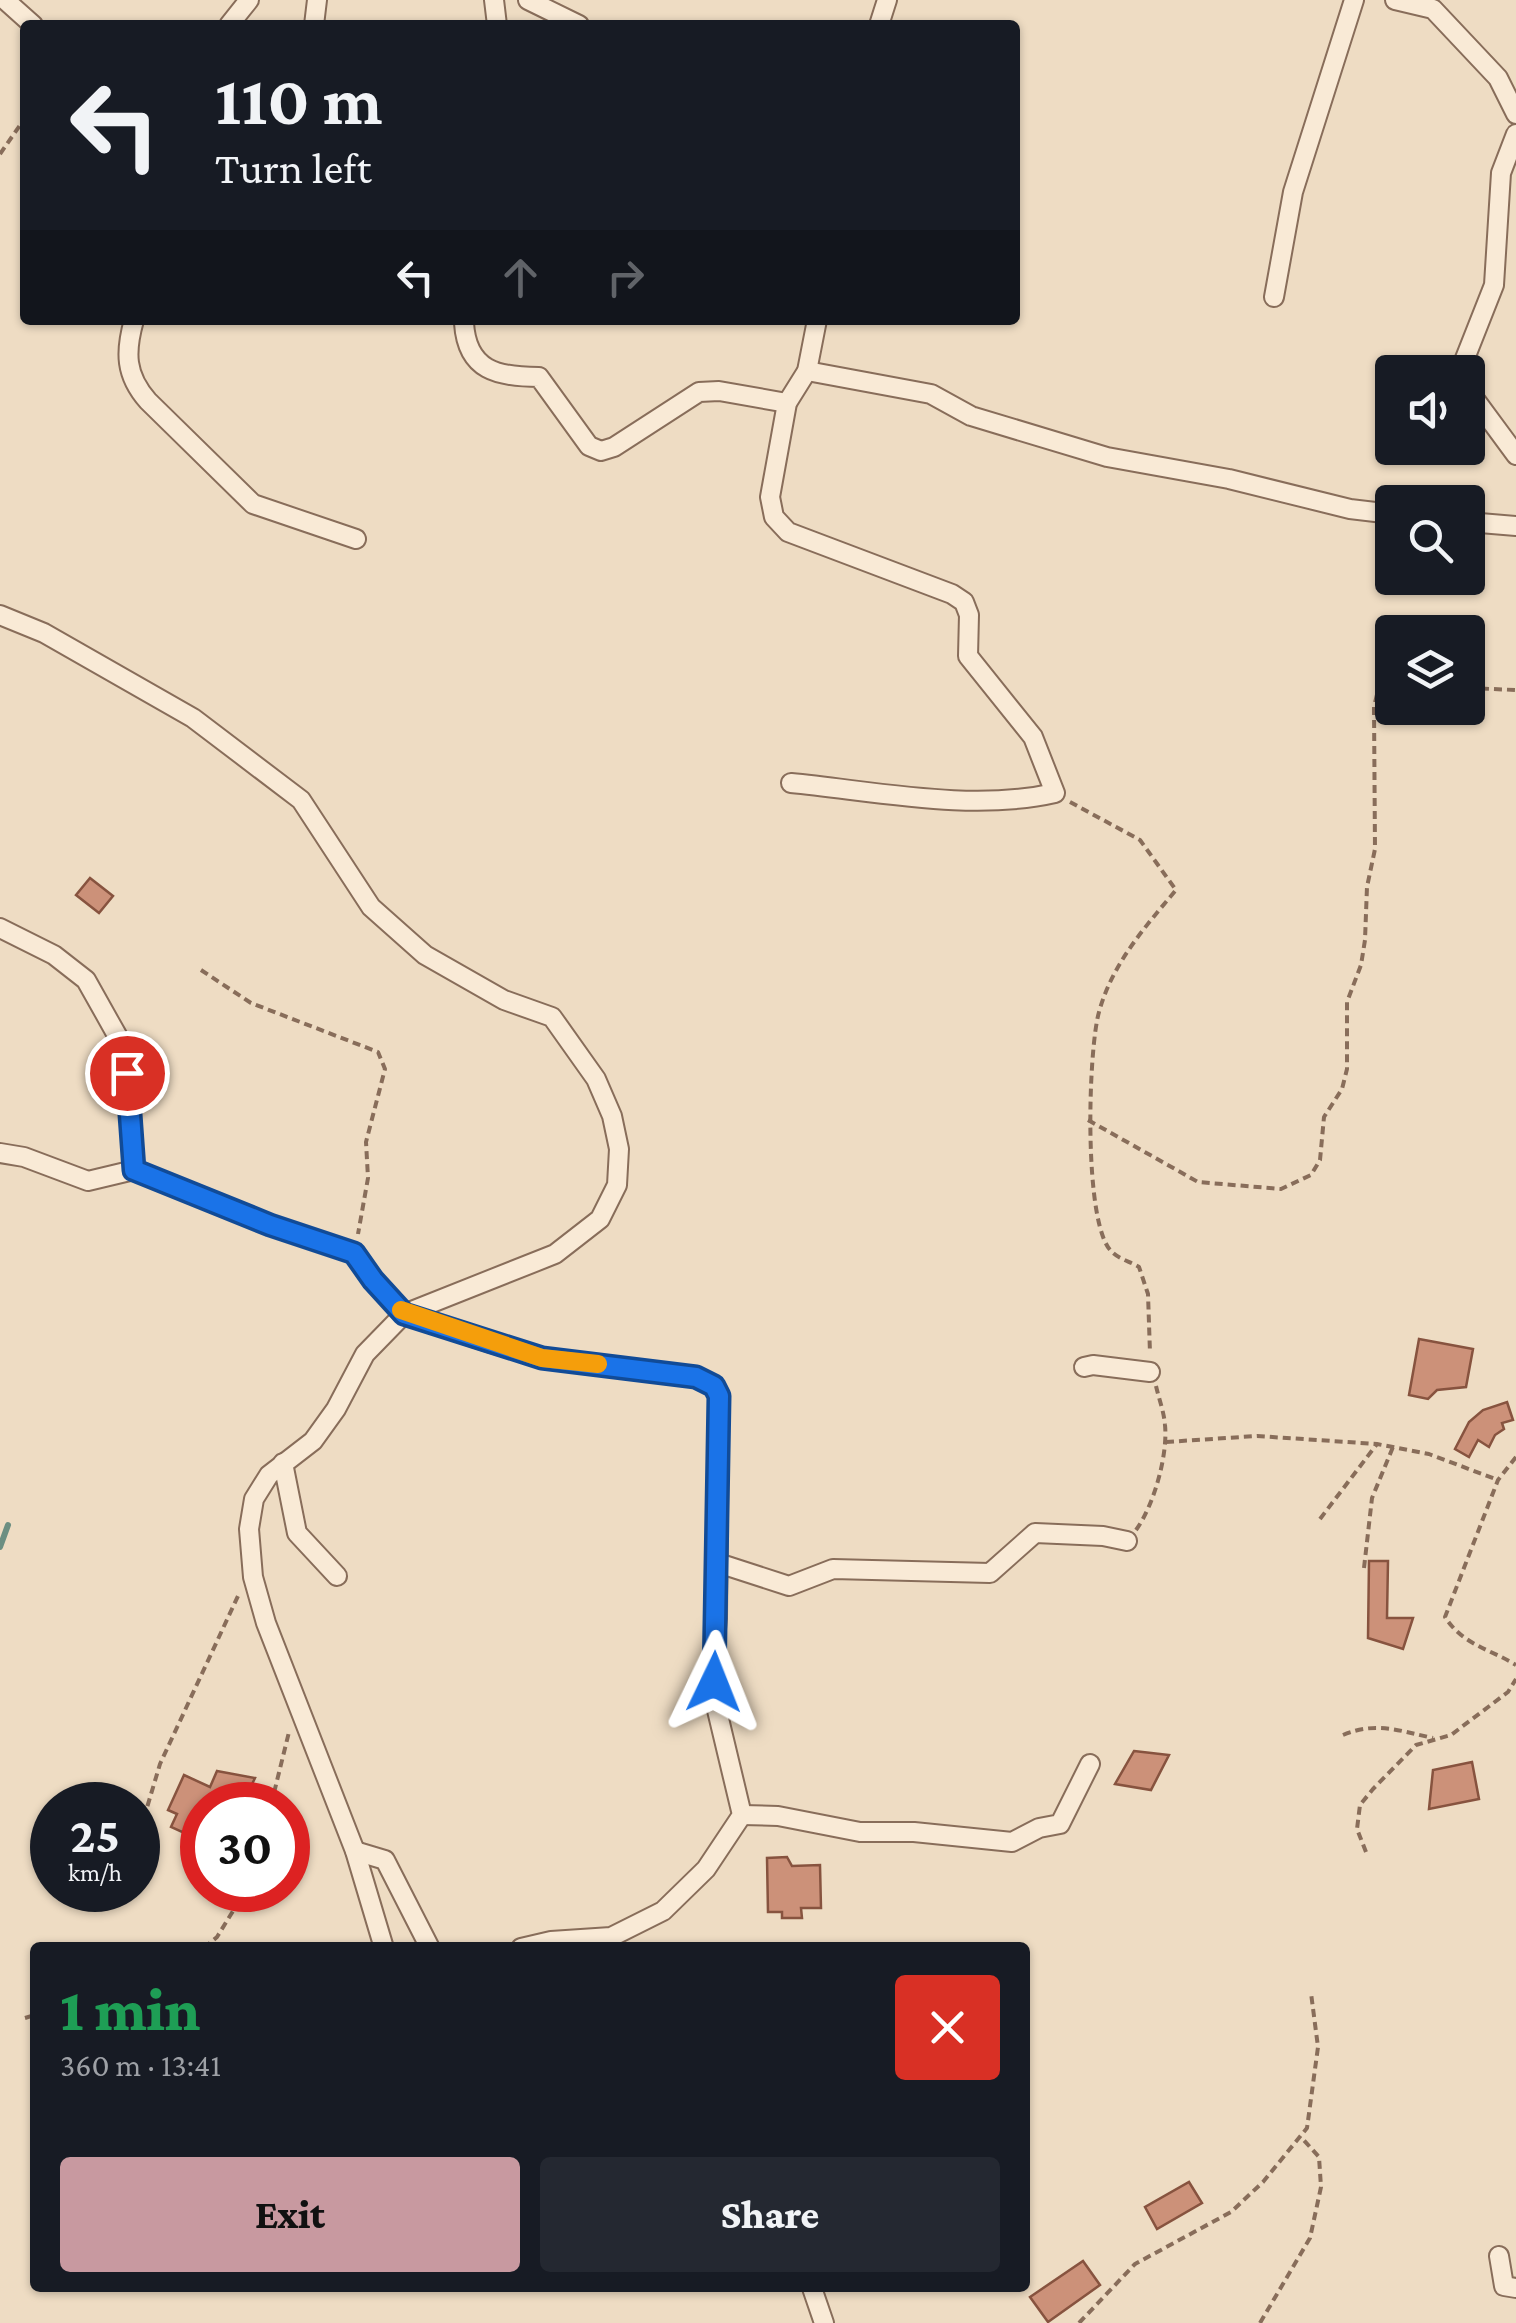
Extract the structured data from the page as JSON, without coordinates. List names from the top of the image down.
{
  "page": {
    "turn": ["110 m", "Turn left"],
    "speed": "25 km/h",
    "limit": "30",
    "heading": ["1 min", "360 m · 13:41"],
    "buttons": ["Exit", "Share"]
  }
}
